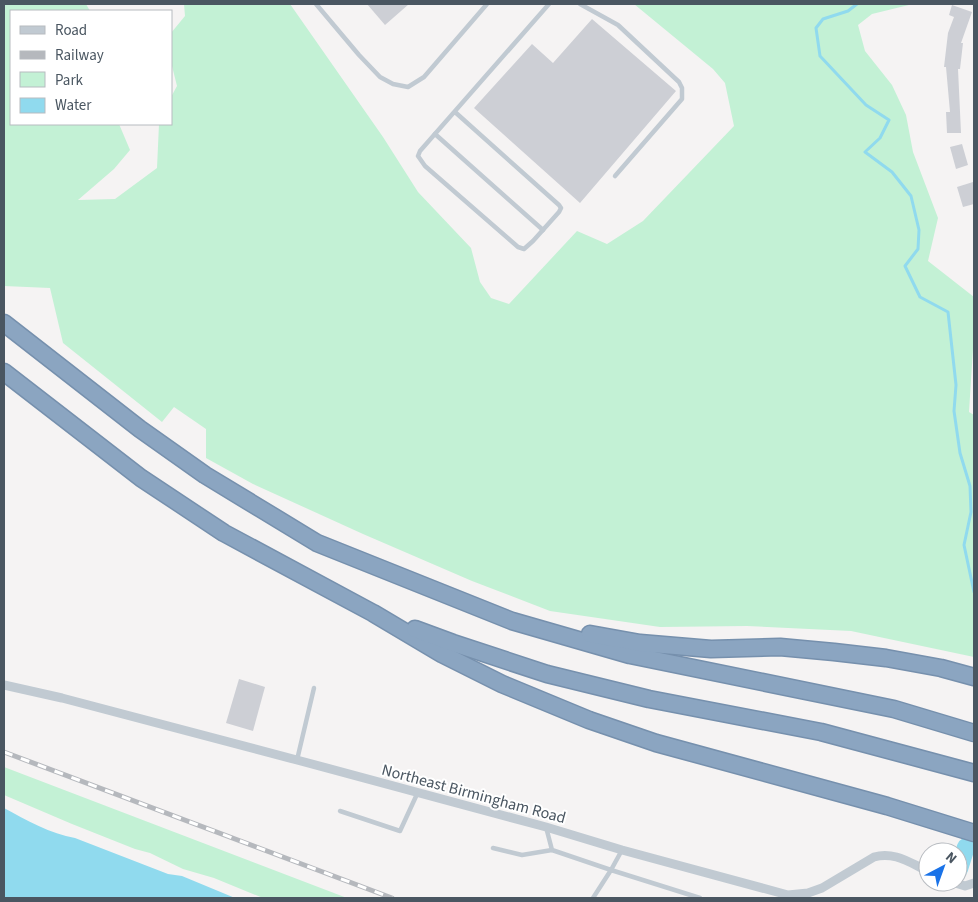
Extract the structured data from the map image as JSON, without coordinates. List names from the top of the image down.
{
  "streets": {
    "street": ["Northeast Birmingham Road"]
  },
  "legend": [
    "Road",
    "Railway",
    "Park",
    "Water"
  ],
  "north": "top right"
}
